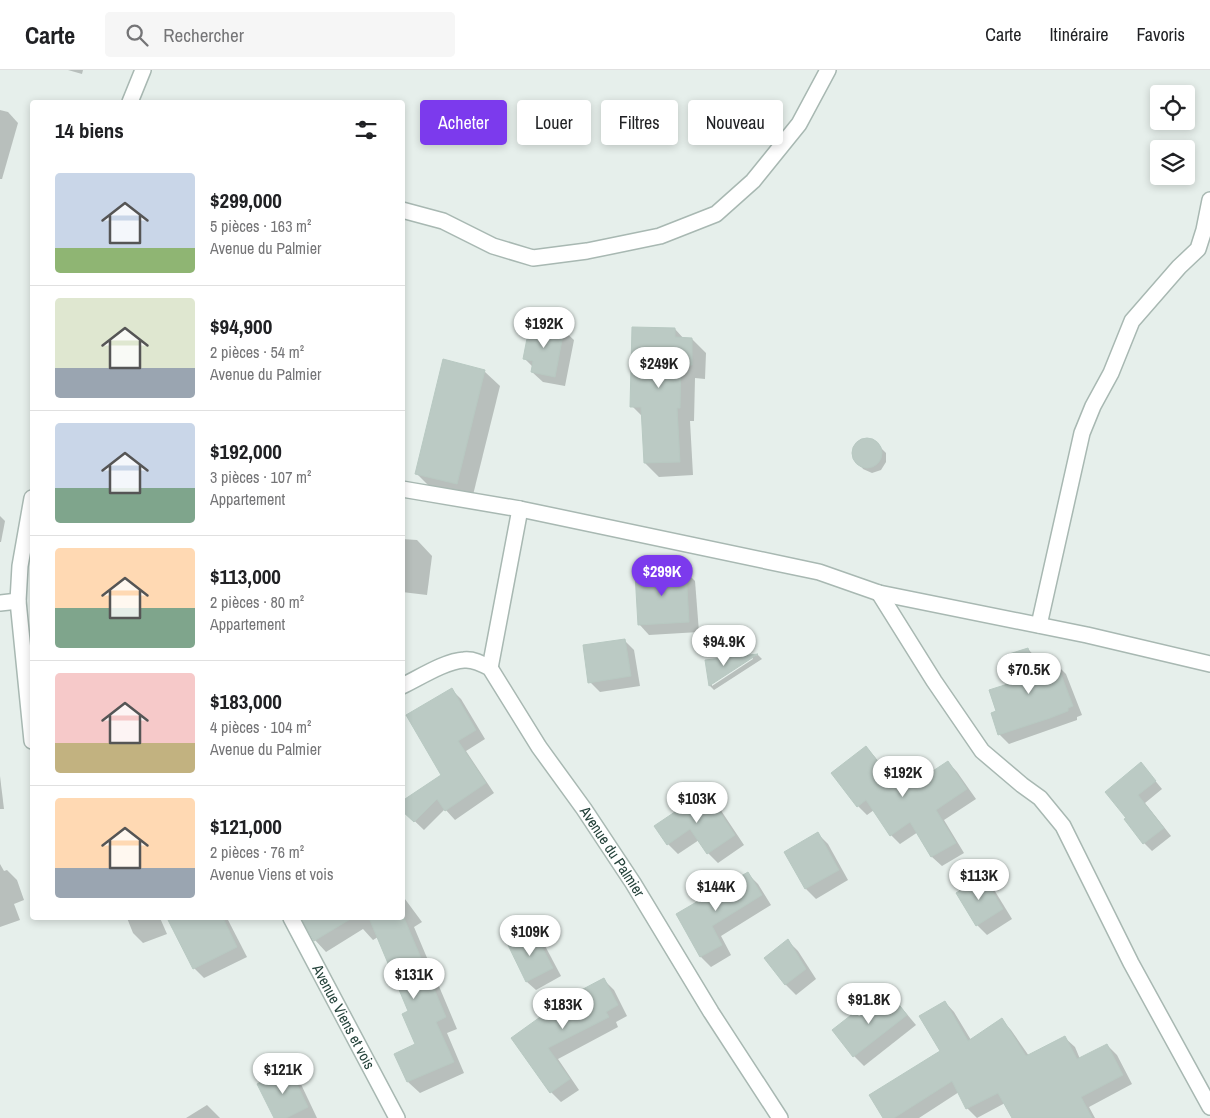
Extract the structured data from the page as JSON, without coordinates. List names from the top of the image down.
{
  "streets": {
    "street": ["Avenue du Palmier", "Avenue Viens et vois"]
  },
  "page": {
    "header": "Carte",
    "search": "Rechercher",
    "nav": ["Carte", "Itinéraire", "Favoris"],
    "chip": [
      "Acheter",
      "Louer",
      "Filtres",
      "Nouveau"
    ],
    "heading": "14 biens",
    "list": [
      {
        "name": "$299,000",
        "note": "5 pièces · 163 m² · Avenue du Palmier"
      },
      {
        "name": "$94,900",
        "note": "2 pièces · 54 m² · Avenue du Palmier"
      },
      {
        "name": "$192,000",
        "note": "3 pièces · 107 m² · Appartement"
      },
      {
        "name": "$113,000",
        "note": "2 pièces · 80 m² · Appartement"
      },
      {
        "name": "$183,000",
        "note": "4 pièces · 104 m² · Avenue du Palmier"
      },
      {
        "name": "$121,000",
        "note": "2 pièces · 76 m² · Avenue Viens et vois"
      }
    ],
    "price": [
      "$192K",
      "$249K",
      "$299K",
      "$94.9K",
      "$70.5K",
      "$192K",
      "$103K",
      "$113K",
      "$144K",
      "$109K",
      "$131K",
      "$91.8K",
      "$183K",
      "$121K"
    ]
  }
}
